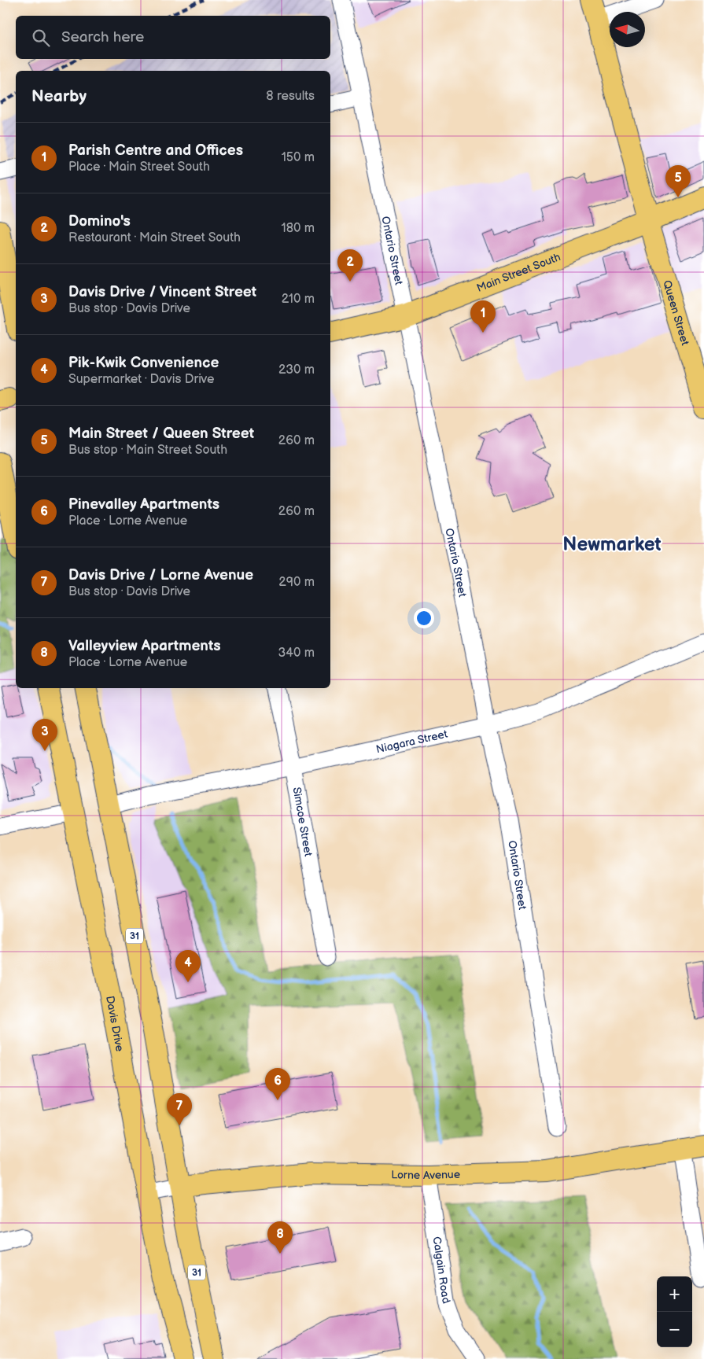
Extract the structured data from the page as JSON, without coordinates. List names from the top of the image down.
{
  "streets": {
    "main road": [
      "Main Street South",
      "Queen Street",
      "31",
      "Davis Drive",
      "Lorne Avenue"
    ],
    "street": [
      "Ontario Street",
      "Niagara Street",
      "Simcoe Street",
      "Calgain Road"
    ]
  },
  "crossings": [
    ["Ontario Street", "Main Street South"],
    ["Ontario Street", "Niagara Street"],
    ["Main Street South", "Queen Street"],
    ["Niagara Street", "Simcoe Street"],
    ["Niagara Street", "31"],
    ["31", "Lorne Avenue"],
    ["Davis Drive", "Lorne Avenue"],
    ["Lorne Avenue", "Calgain Road"]
  ],
  "districts": ["Newmarket"],
  "north": "left",
  "page": {
    "search": "Search here",
    "heading": ["Nearby", "8 results"],
    "list": [
      {
        "mark": "1",
        "name": "Parish Centre and Offices",
        "note": "Place · Main Street South",
        "value": "150 m"
      },
      {
        "mark": "2",
        "name": "Domino's",
        "note": "Restaurant · Main Street South",
        "value": "180 m"
      },
      {
        "mark": "3",
        "name": "Davis Drive / Vincent Street",
        "note": "Bus stop · Davis Drive",
        "value": "210 m"
      },
      {
        "mark": "4",
        "name": "Pik-Kwik Convenience",
        "note": "Supermarket · Davis Drive",
        "value": "230 m"
      },
      {
        "mark": "5",
        "name": "Main Street / Queen Street",
        "note": "Bus stop · Main Street South",
        "value": "260 m"
      },
      {
        "mark": "6",
        "name": "Pinevalley Apartments",
        "note": "Place · Lorne Avenue",
        "value": "260 m"
      },
      {
        "mark": "7",
        "name": "Davis Drive / Lorne Avenue",
        "note": "Bus stop · Davis Drive",
        "value": "290 m"
      },
      {
        "mark": "8",
        "name": "Valleyview Apartments",
        "note": "Place · Lorne Avenue",
        "value": "340 m"
      }
    ],
    "pins": [
      "5",
      "2",
      "1",
      "3",
      "4",
      "6",
      "7",
      "8"
    ],
    "map_buttons": ["+", "−"]
  }
}
